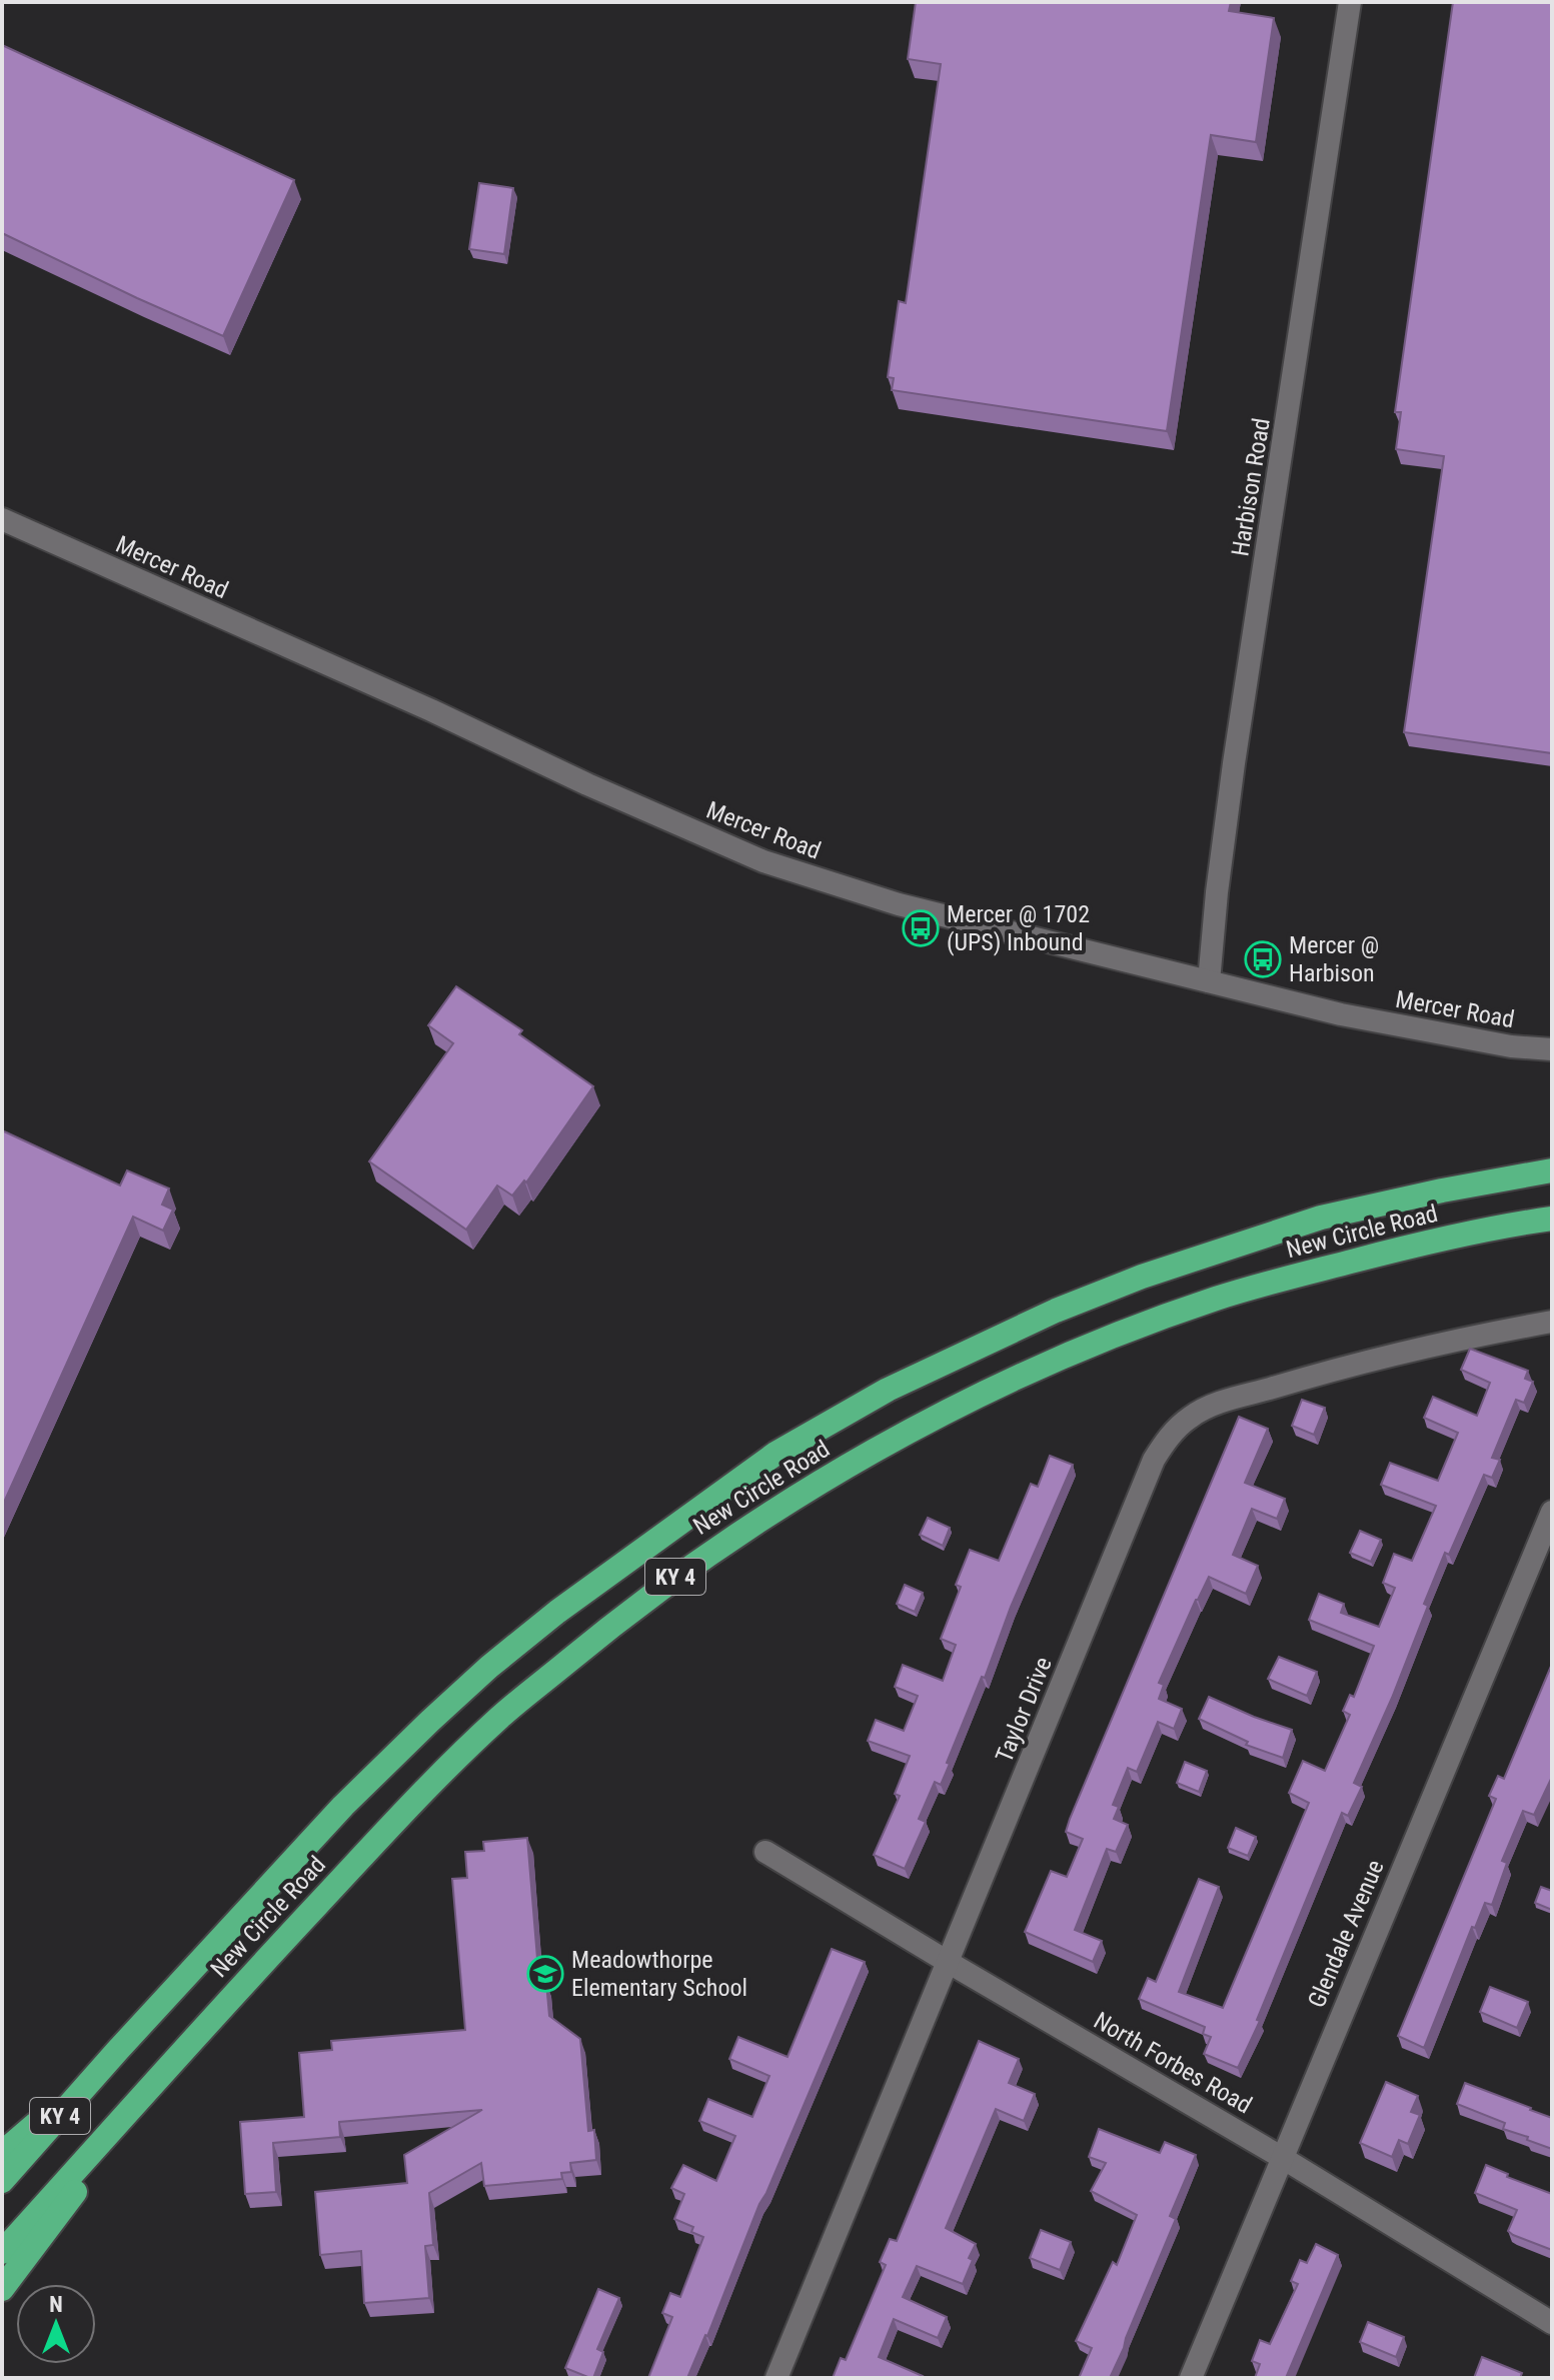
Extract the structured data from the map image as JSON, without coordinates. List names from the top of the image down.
{
  "streets": {
    "highway": ["New Circle Road", "KY 4"],
    "street": [
      "Harbison Road",
      "Mercer Road",
      "Taylor Drive",
      "Glendale Avenue",
      "North Forbes Road"
    ]
  },
  "crossings": [
    ["Harbison Road", "Mercer Road"],
    ["Taylor Drive", "North Forbes Road"],
    ["Glendale Avenue", "North Forbes Road"]
  ],
  "places": {
    "bus stop": ["Mercer @ 1702 (UPS) Inbound", "Mercer @ Harbison"],
    "school or university": ["Meadowthorpe Elementary School"]
  },
  "north": "top"
}
